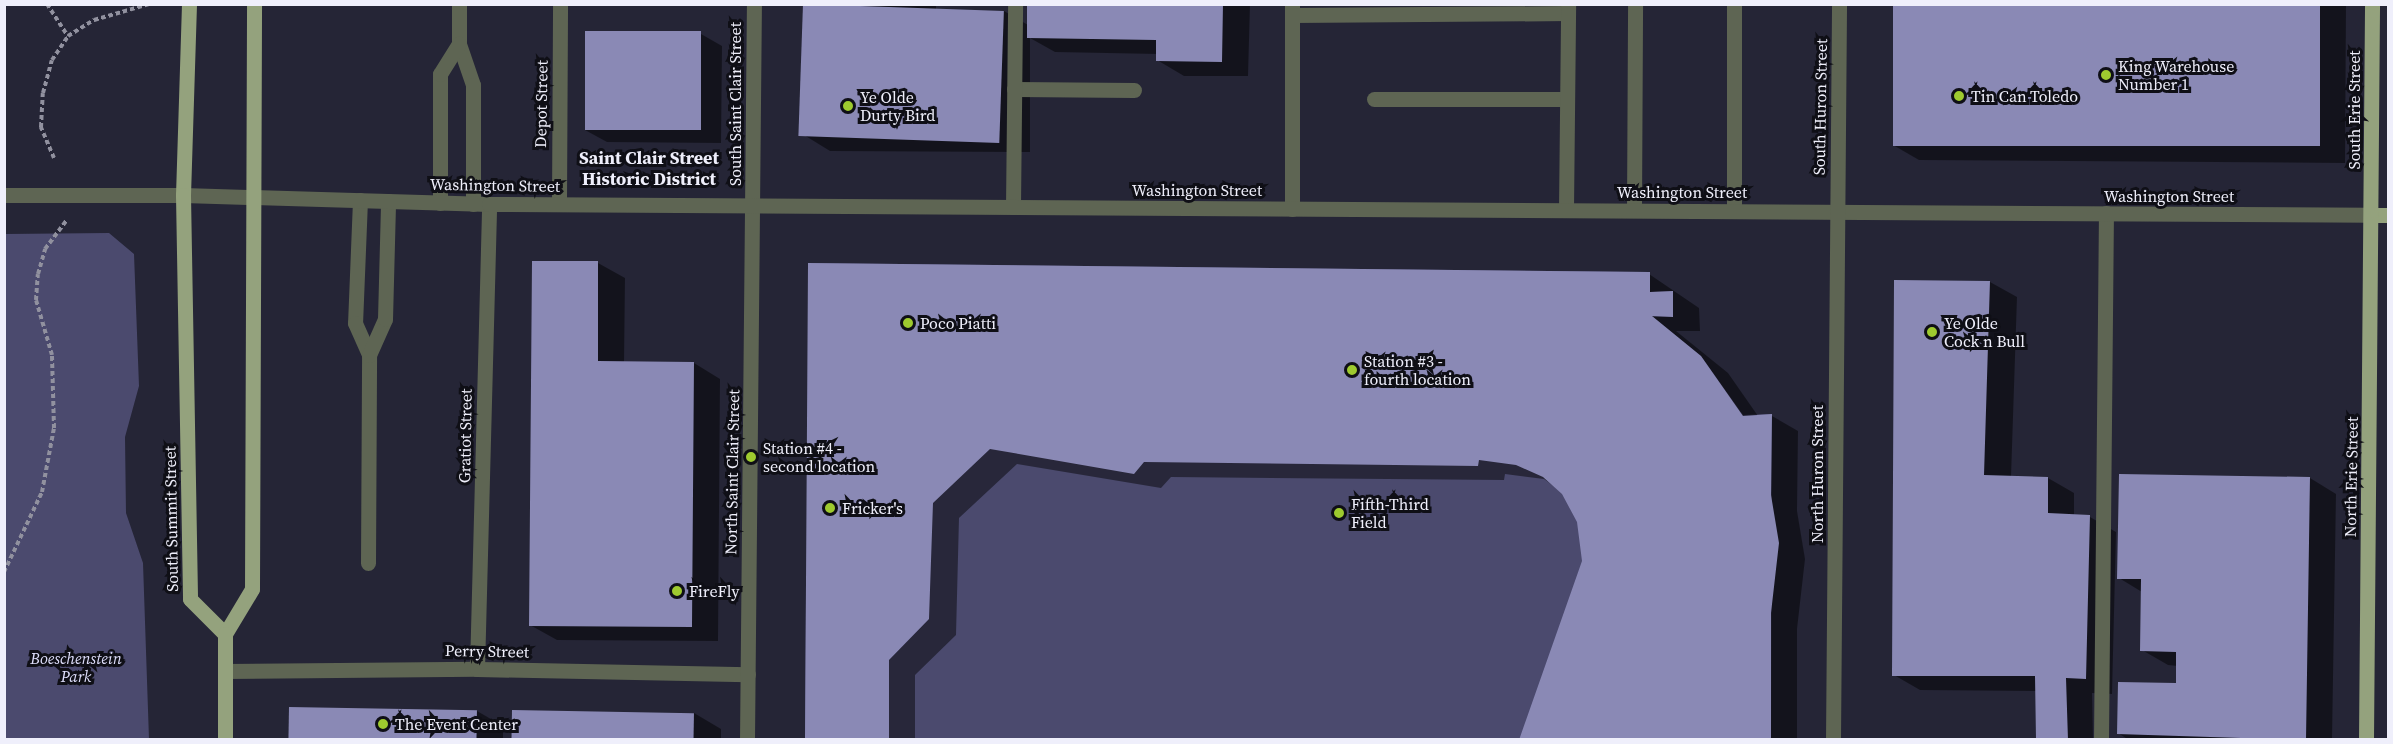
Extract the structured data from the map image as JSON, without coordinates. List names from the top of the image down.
{
  "streets": {
    "main road": [
      "South Erie Street",
      "Washington Street",
      "North Erie Street",
      "South Summit Street"
    ],
    "street": [
      "Depot Street",
      "South Saint Clair Street",
      "South Huron Street",
      "Gratiot Street",
      "North Saint Clair Street",
      "North Huron Street",
      "Perry Street"
    ]
  },
  "crossings": [
    ["Depot Street", "Washington Street"],
    ["South Saint Clair Street", "Washington Street"],
    ["South Saint Clair Street", "North Saint Clair Street"],
    ["South Huron Street", "Washington Street"],
    ["South Huron Street", "North Huron Street"],
    ["South Erie Street", "Washington Street"],
    ["South Erie Street", "North Erie Street"],
    ["Washington Street", "Gratiot Street"],
    ["Washington Street", "North Saint Clair Street"],
    ["Washington Street", "North Huron Street"],
    ["Washington Street", "North Erie Street"],
    ["Washington Street", "South Summit Street"],
    ["Gratiot Street", "Perry Street"],
    ["North Saint Clair Street", "Perry Street"]
  ],
  "districts": ["Saint Clair Street Historic District"],
  "parks": ["Boeschenstein Park"],
  "places": [
    "King Warehouse Number 1",
    "Tin Can Toledo",
    "Ye Olde Durty Bird",
    "Poco Piatti",
    "Ye Olde Cock n Bull",
    "Station #3 - fourth location",
    "Station #4 - second location",
    "Fricker's",
    "Fifth-Third Field",
    "FireFly",
    "The Event Center"
  ]
}
